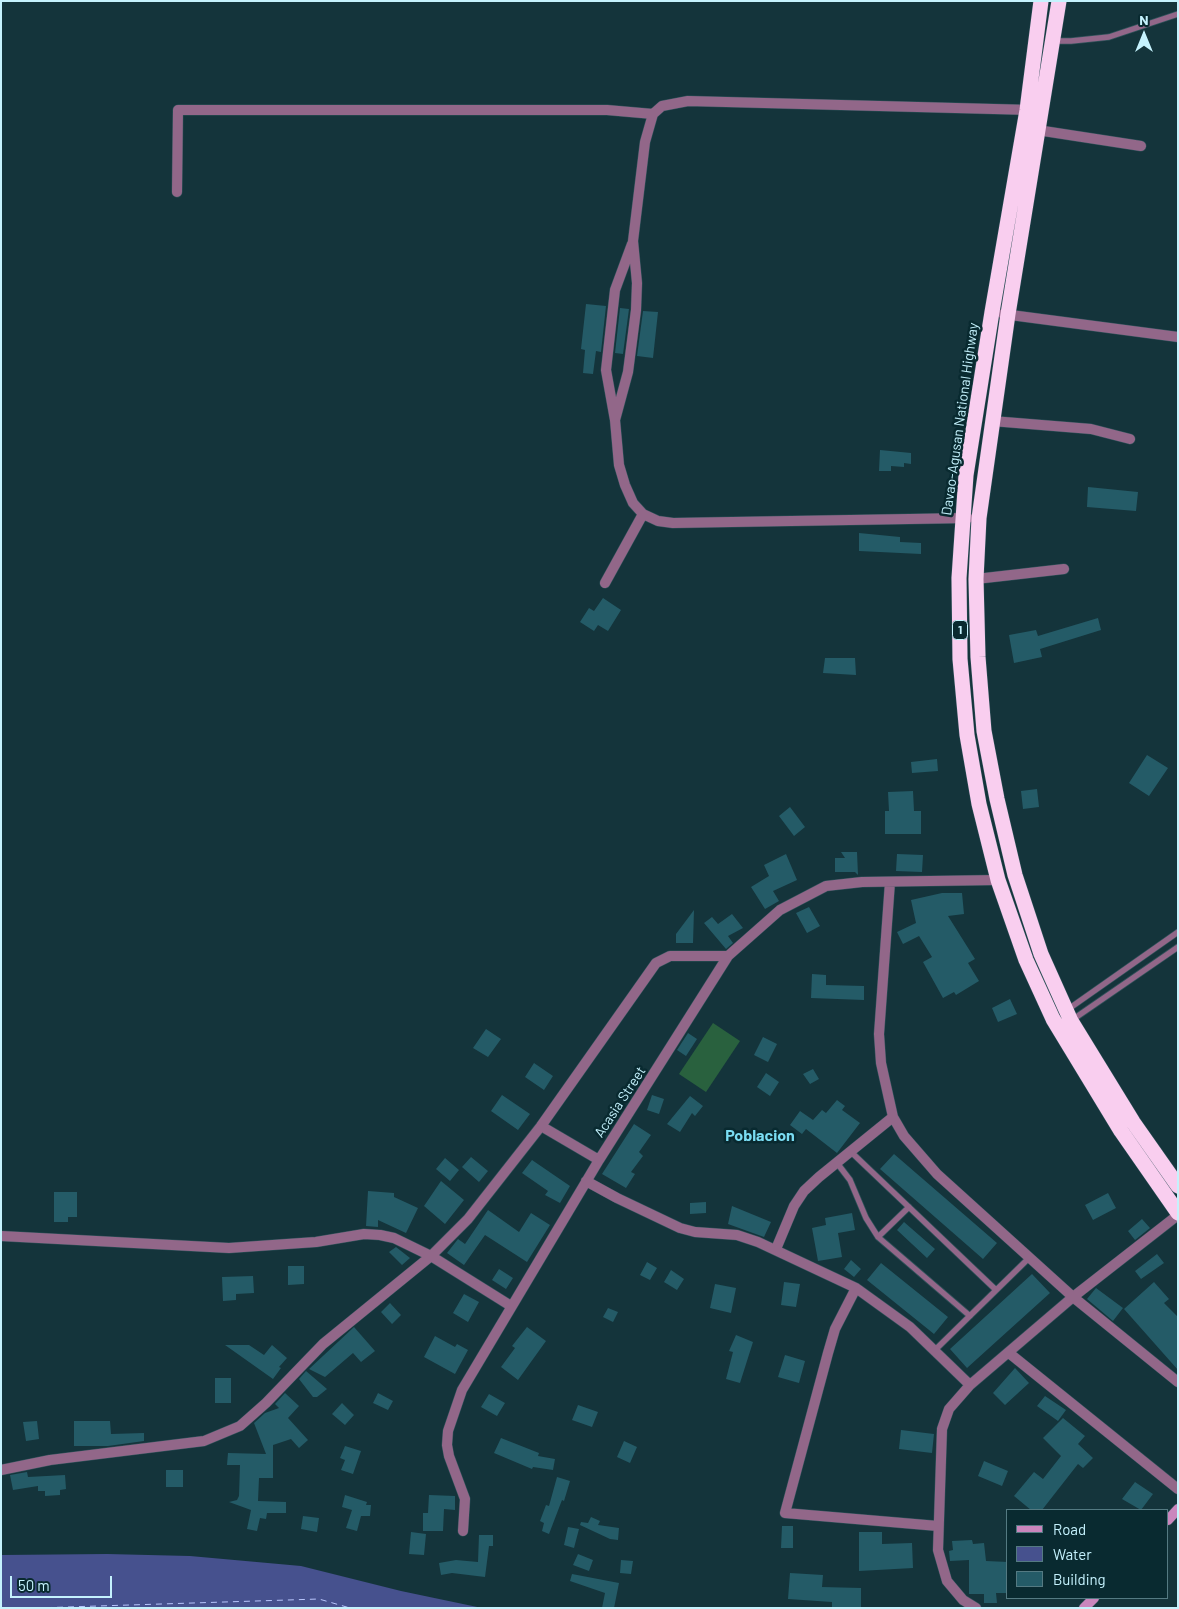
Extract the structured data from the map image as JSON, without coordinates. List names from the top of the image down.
{
  "streets": {
    "highway": ["Davao-Agusan National Highway", "1"],
    "street": ["Acasia Street"]
  },
  "crossings": [
    ["Davao-Agusan National Highway", "Acasia Street"]
  ],
  "districts": ["Poblacion"],
  "legend": ["Road", "Water", "Building"],
  "scale_bar": "50 m",
  "north": "top"
}
